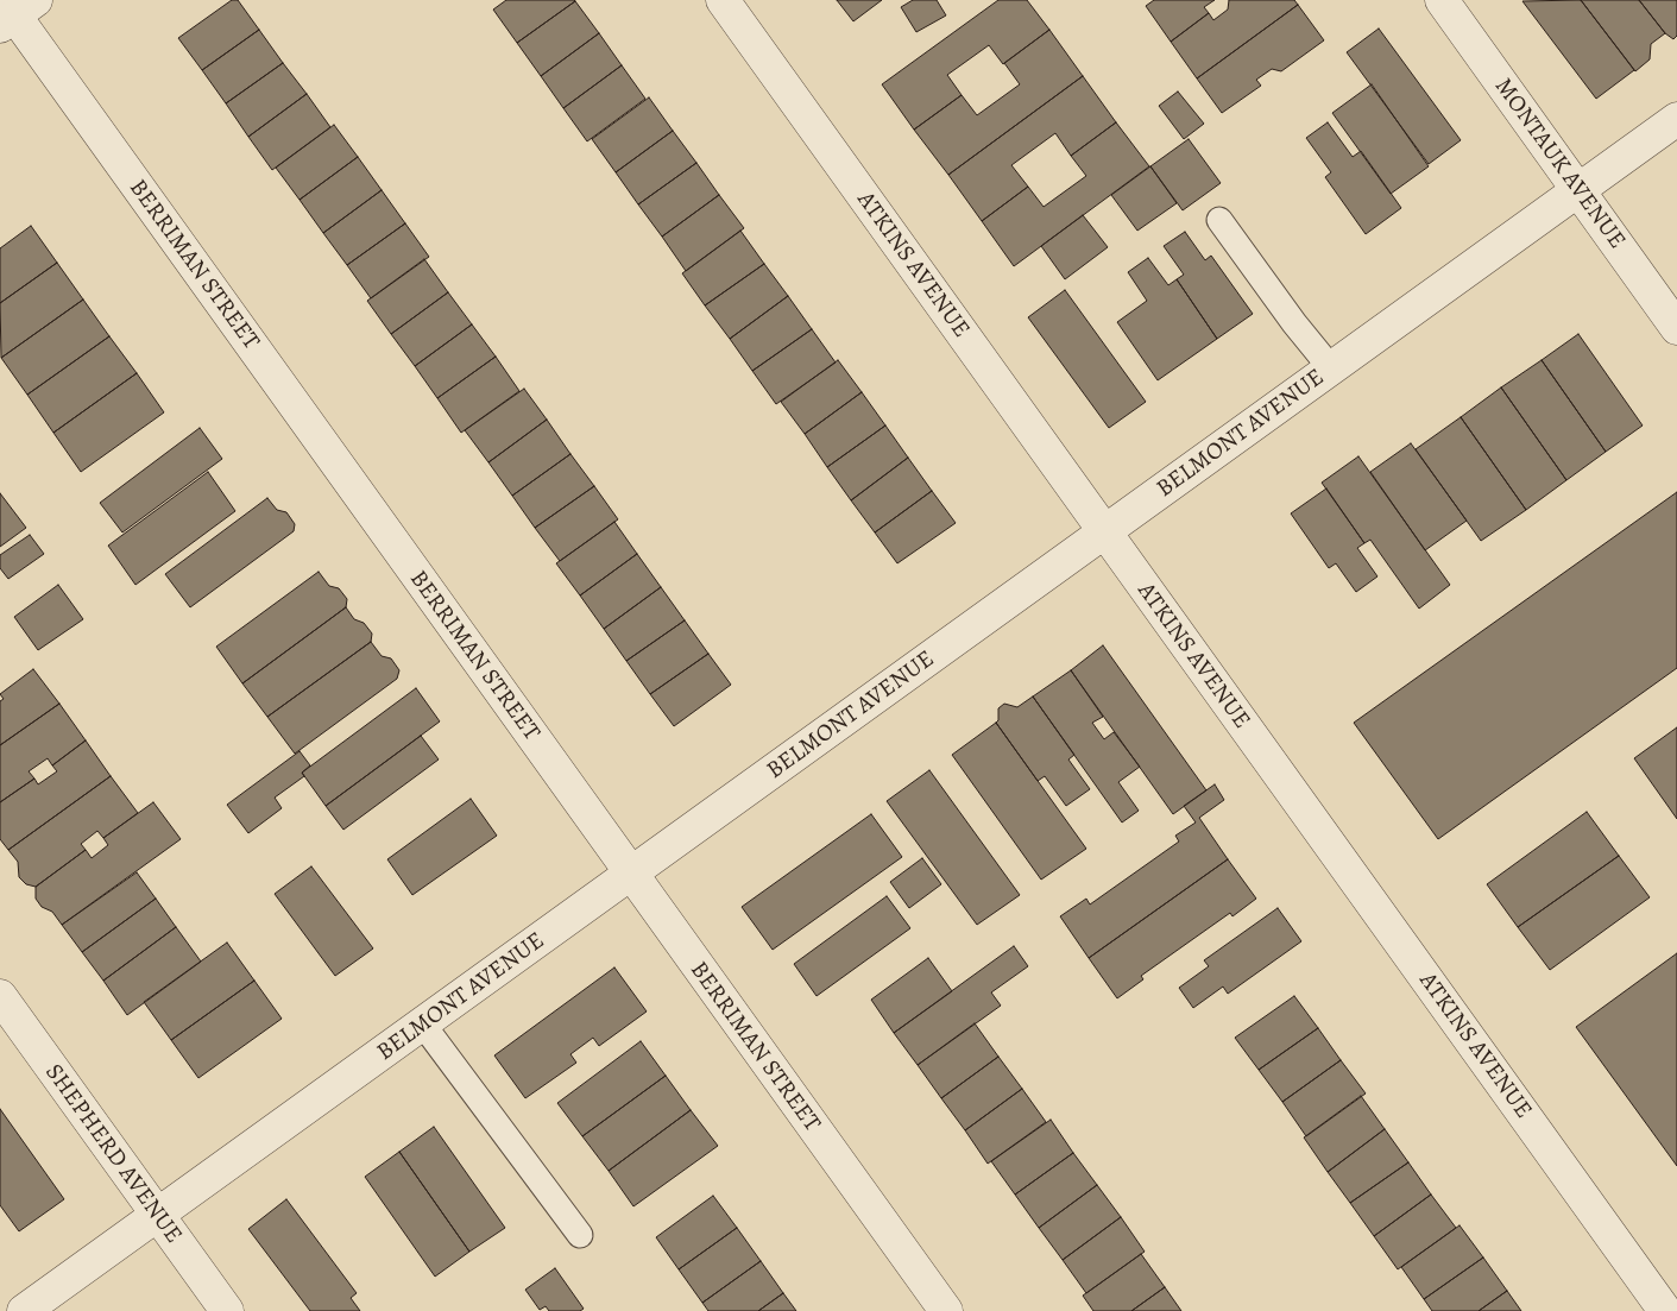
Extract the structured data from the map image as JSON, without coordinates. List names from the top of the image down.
{
  "streets": {
    "street": [
      "MONTAUK AVENUE",
      "BERRIMAN STREET",
      "ATKINS AVENUE",
      "BELMONT AVENUE",
      "SHEPHERD AVENUE"
    ]
  },
  "crossings": [
    ["MONTAUK AVENUE", "BELMONT AVENUE"],
    ["BERRIMAN STREET", "BELMONT AVENUE"],
    ["ATKINS AVENUE", "BELMONT AVENUE"],
    ["BELMONT AVENUE", "SHEPHERD AVENUE"]
  ]
}
